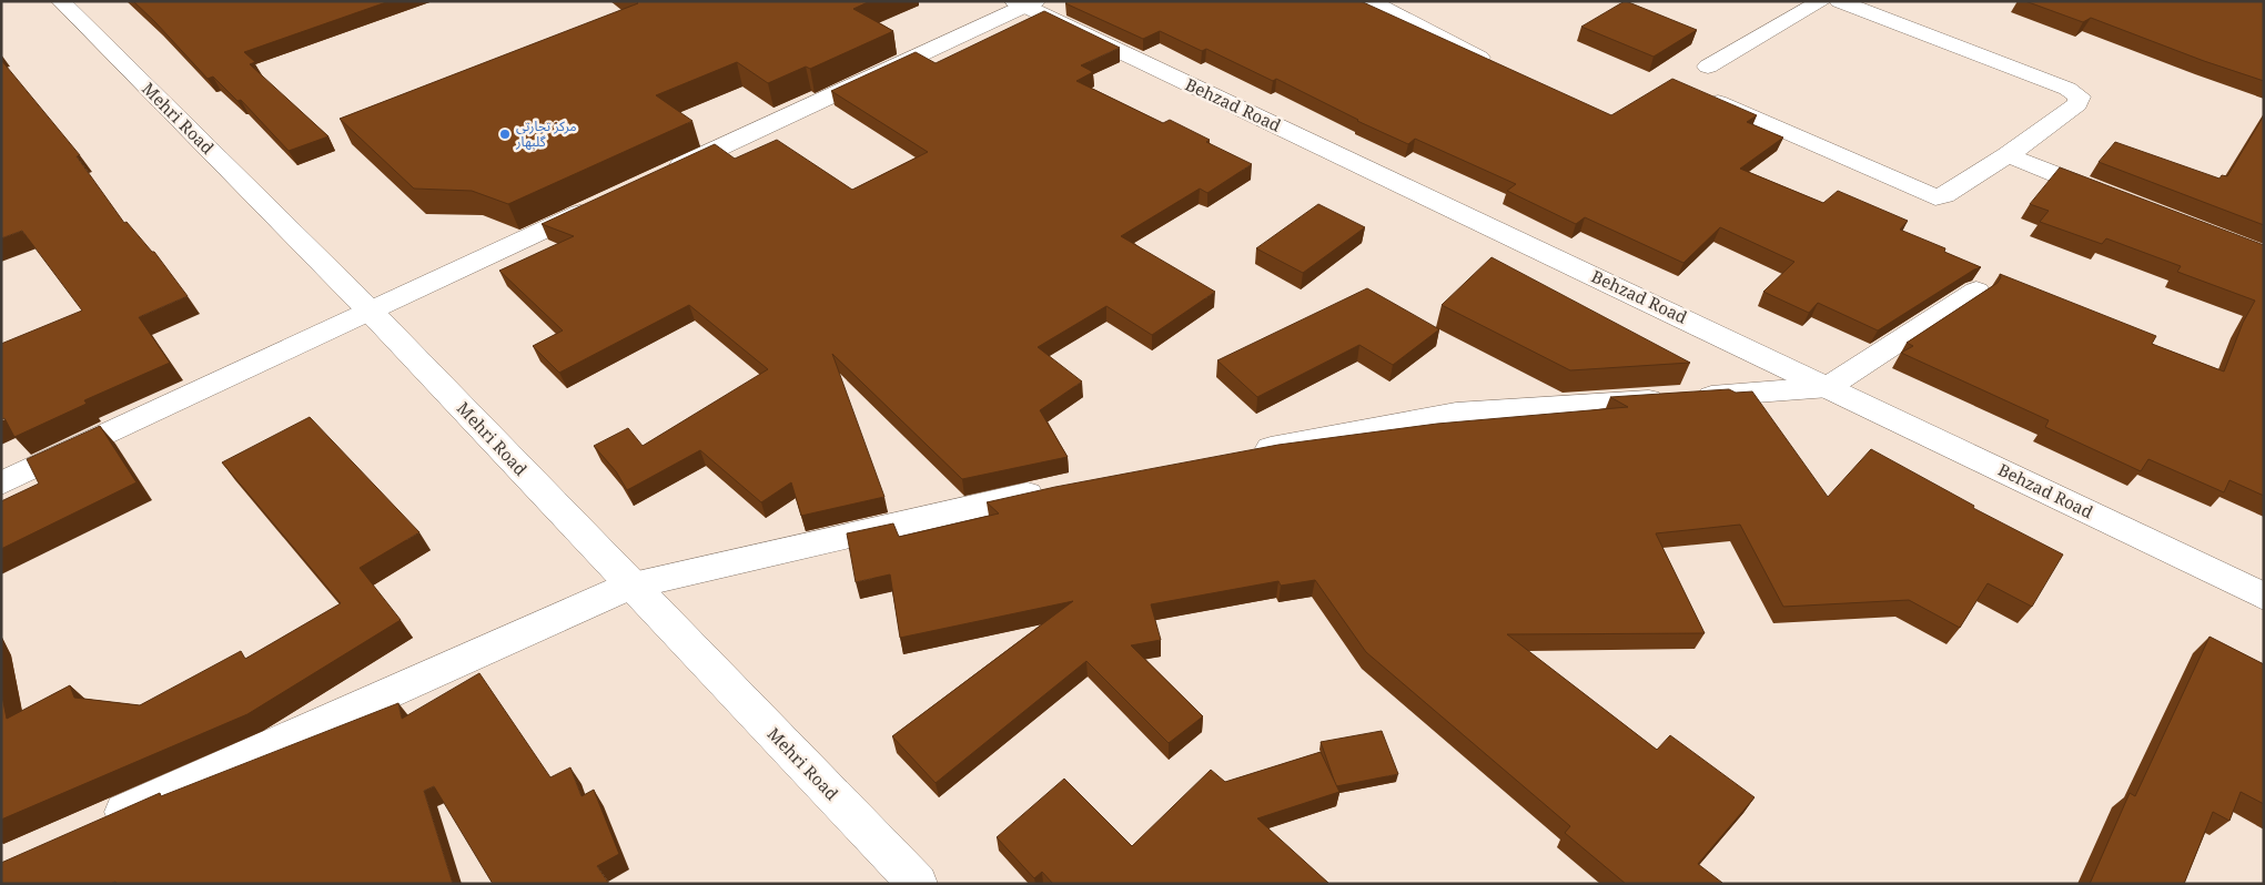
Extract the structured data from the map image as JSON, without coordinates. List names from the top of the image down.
{
  "streets": {
    "main road": ["Behzad Road", "Mehri Road"]
  },
  "places": ["مرکز تجارتی گلبهار"]
}
